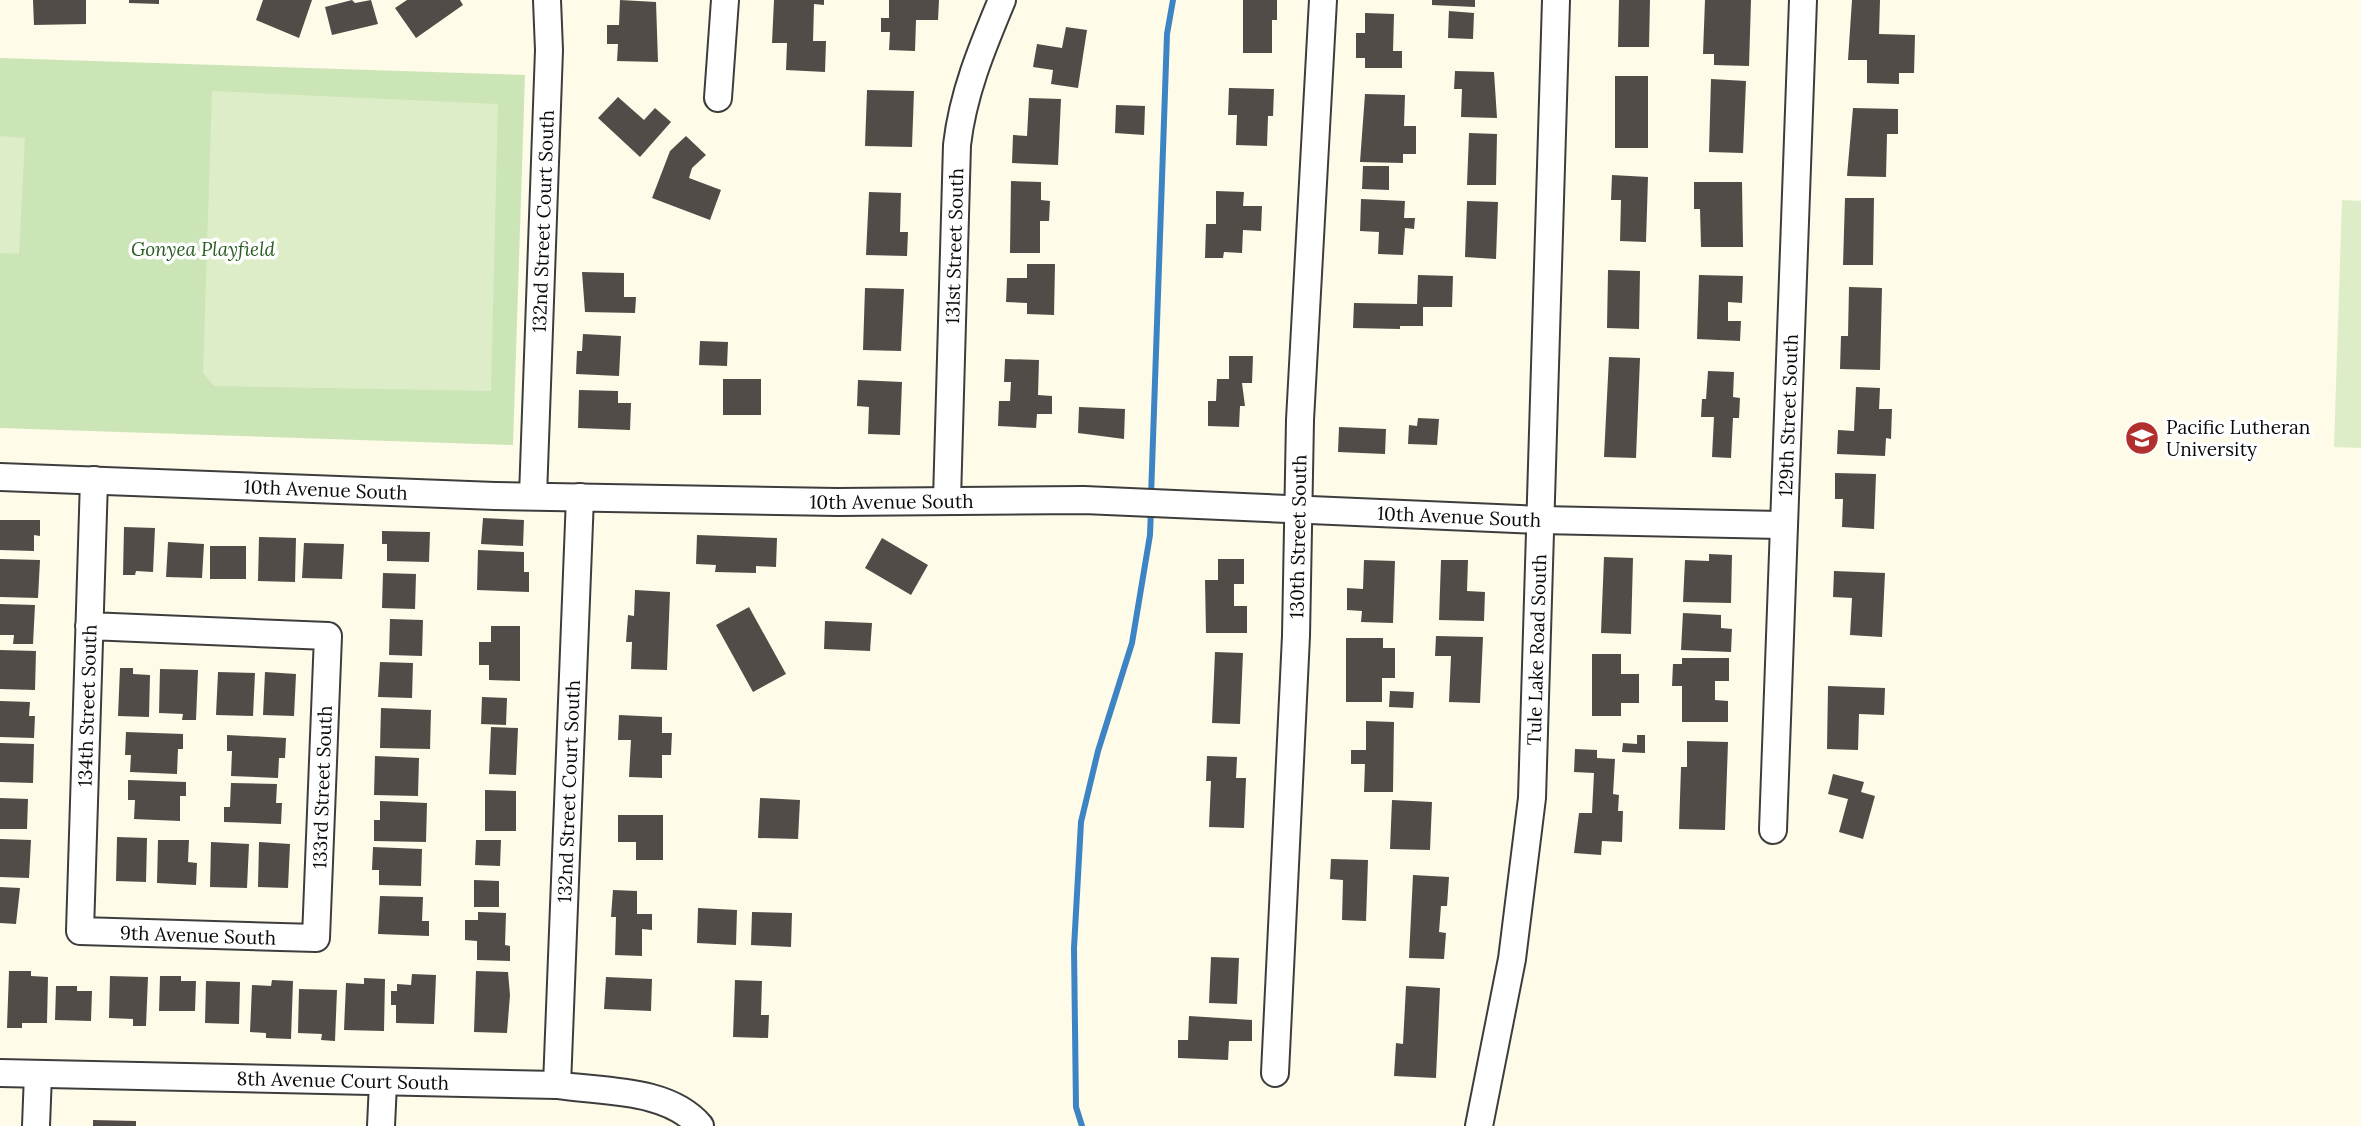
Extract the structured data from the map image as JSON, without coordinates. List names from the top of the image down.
{
  "streets": {
    "street": [
      "132nd Street Court South",
      "131st Street South",
      "129th Street South",
      "10th Avenue South",
      "130th Street South",
      "Tule Lake Road South",
      "134th Street South",
      "133rd Street South",
      "9th Avenue South",
      "8th Avenue Court South"
    ]
  },
  "crossings": [
    ["132nd Street Court South", "10th Avenue South"],
    ["132nd Street Court South", "8th Avenue Court South"],
    ["131st Street South", "10th Avenue South"],
    ["129th Street South", "10th Avenue South"],
    ["10th Avenue South", "130th Street South"],
    ["10th Avenue South", "Tule Lake Road South"],
    ["10th Avenue South", "134th Street South"],
    ["134th Street South", "133rd Street South"],
    ["134th Street South", "9th Avenue South"],
    ["133rd Street South", "9th Avenue South"]
  ],
  "parks": ["Gonyea Playfield"],
  "places": {
    "school or university": ["Pacific Lutheran University"]
  }
}
